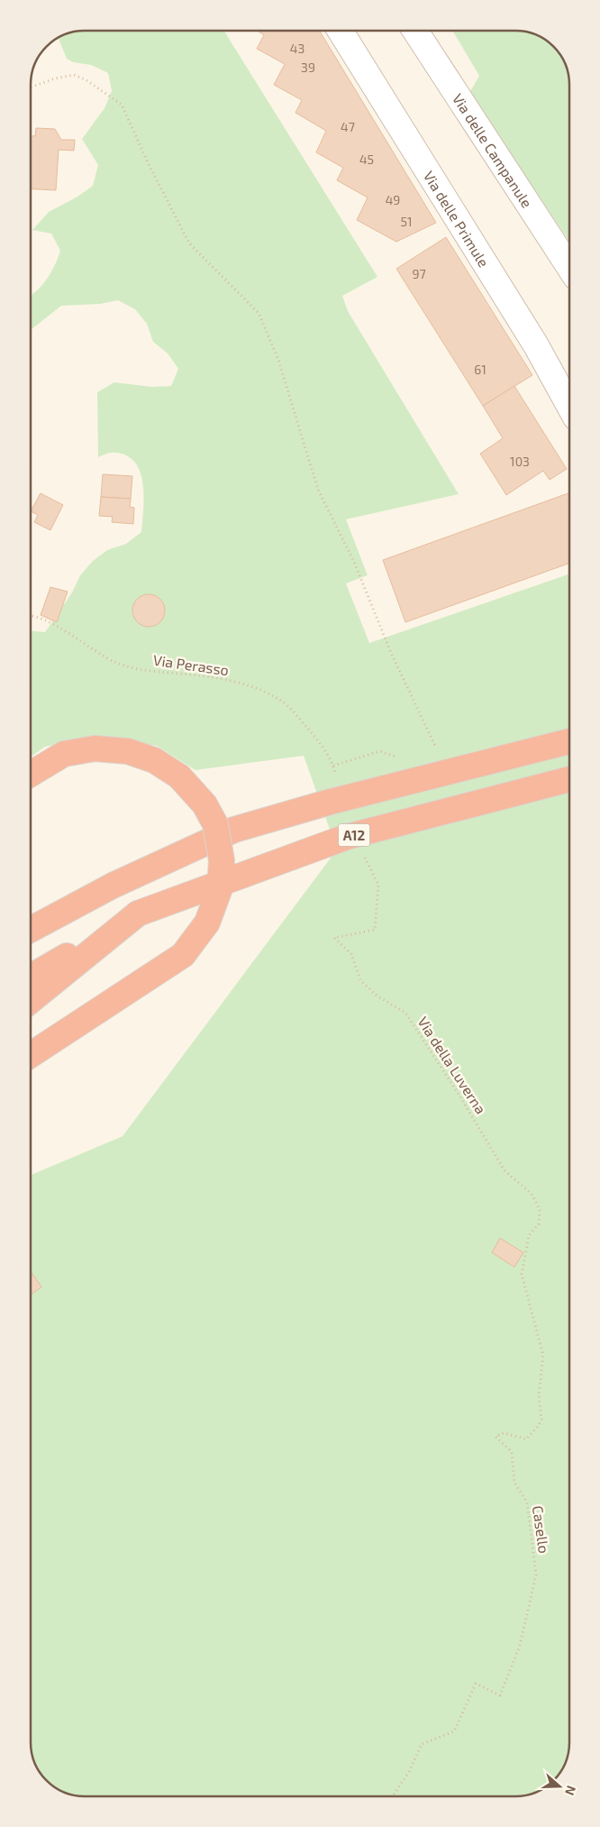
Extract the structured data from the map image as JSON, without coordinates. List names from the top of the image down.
{
  "streets": {
    "highway": ["A12"],
    "street": ["Via delle Campanule", "Via delle Primule"],
    "path": ["Via Perasso", "Via della Luverna", "Casello"]
  },
  "crossings": [
    ["Via della Luverna", "Casello"]
  ],
  "house_numbers": [
    "43",
    "39",
    "47",
    "45",
    "49",
    "51",
    "97",
    "61",
    "103"
  ],
  "north": "right"
}
